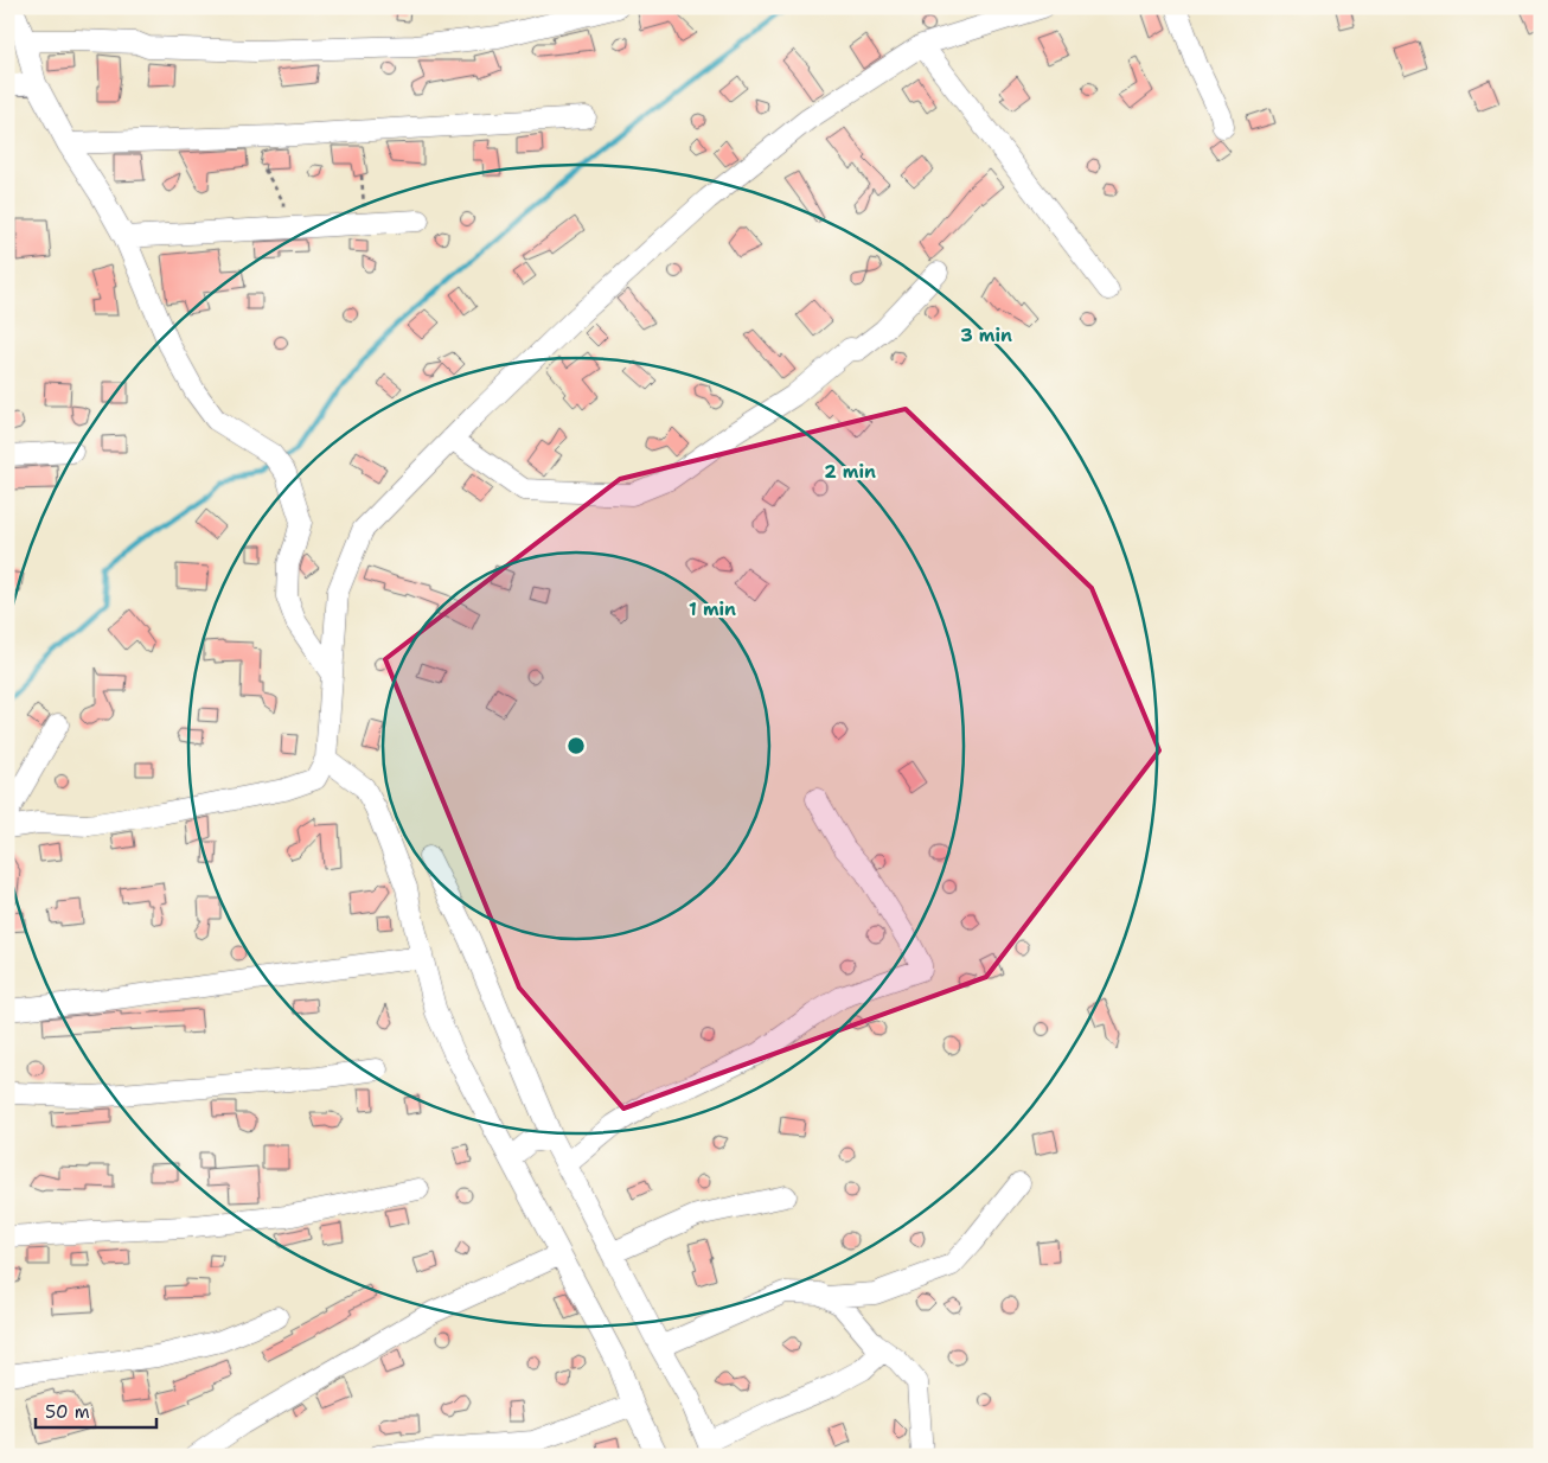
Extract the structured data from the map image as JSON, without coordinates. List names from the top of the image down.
{
  "scale_bar": "50 m",
  "rings": ["3 min", "2 min", "1 min"]
}
